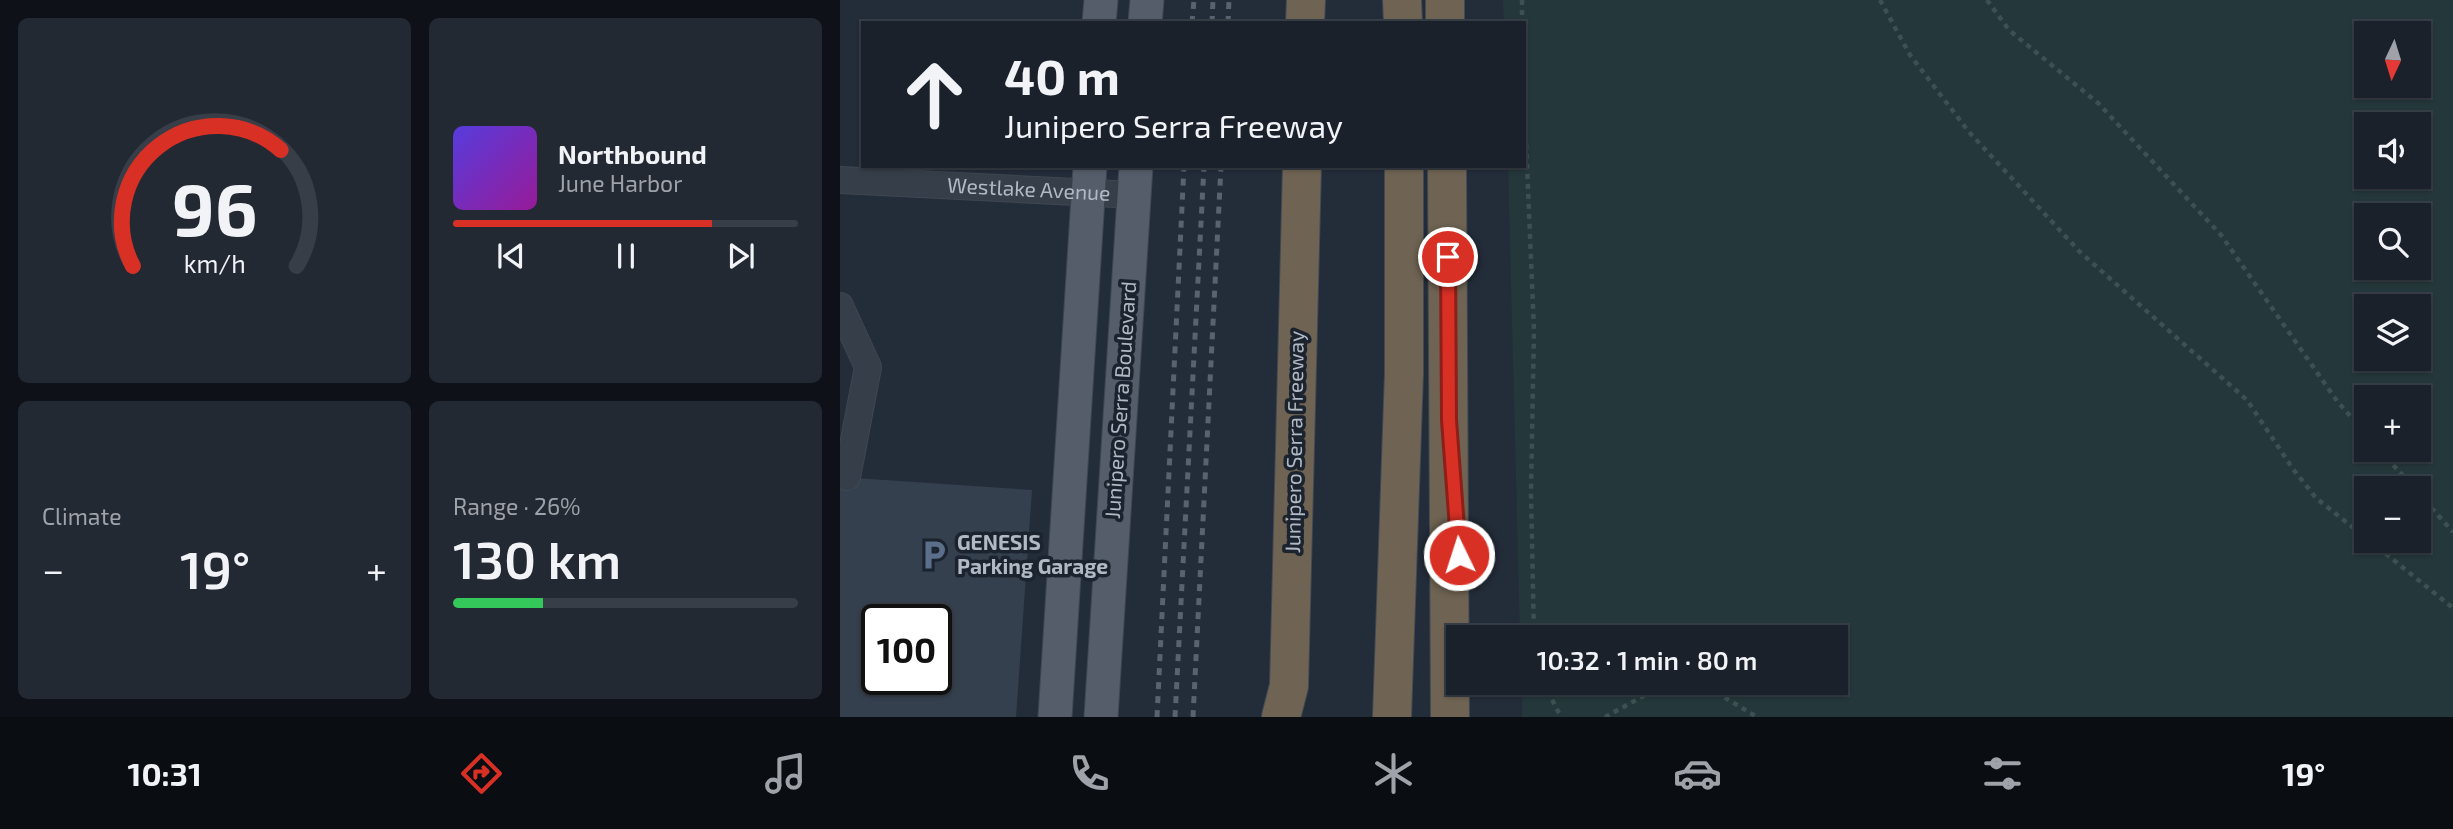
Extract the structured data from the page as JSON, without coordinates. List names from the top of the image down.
{
  "streets": {
    "highway": ["Junipero Serra Freeway"],
    "main road": ["Junipero Serra Boulevard"],
    "street": ["Westlake Avenue"]
  },
  "crossings": [
    ["Westlake Avenue", "Junipero Serra Boulevard"]
  ],
  "places": {
    "parking": ["GENESIS Parking Garage"]
  },
  "north": "bottom",
  "page": {
    "map_buttons": ["+", "−"],
    "turn": ["40 m", "Junipero Serra Freeway"],
    "song": ["Northbound", "June Harbor"],
    "tile": [
      "Climate",
      ["Range · 26%", "130 km"]
    ],
    "heat": ["−", "19°", "+"],
    "limit": "100",
    "trip": "10:32 · 1 min · 80 m",
    "tabs": ["10:31", "19°"],
    "gauge": ["96", "km/h"]
  }
}
